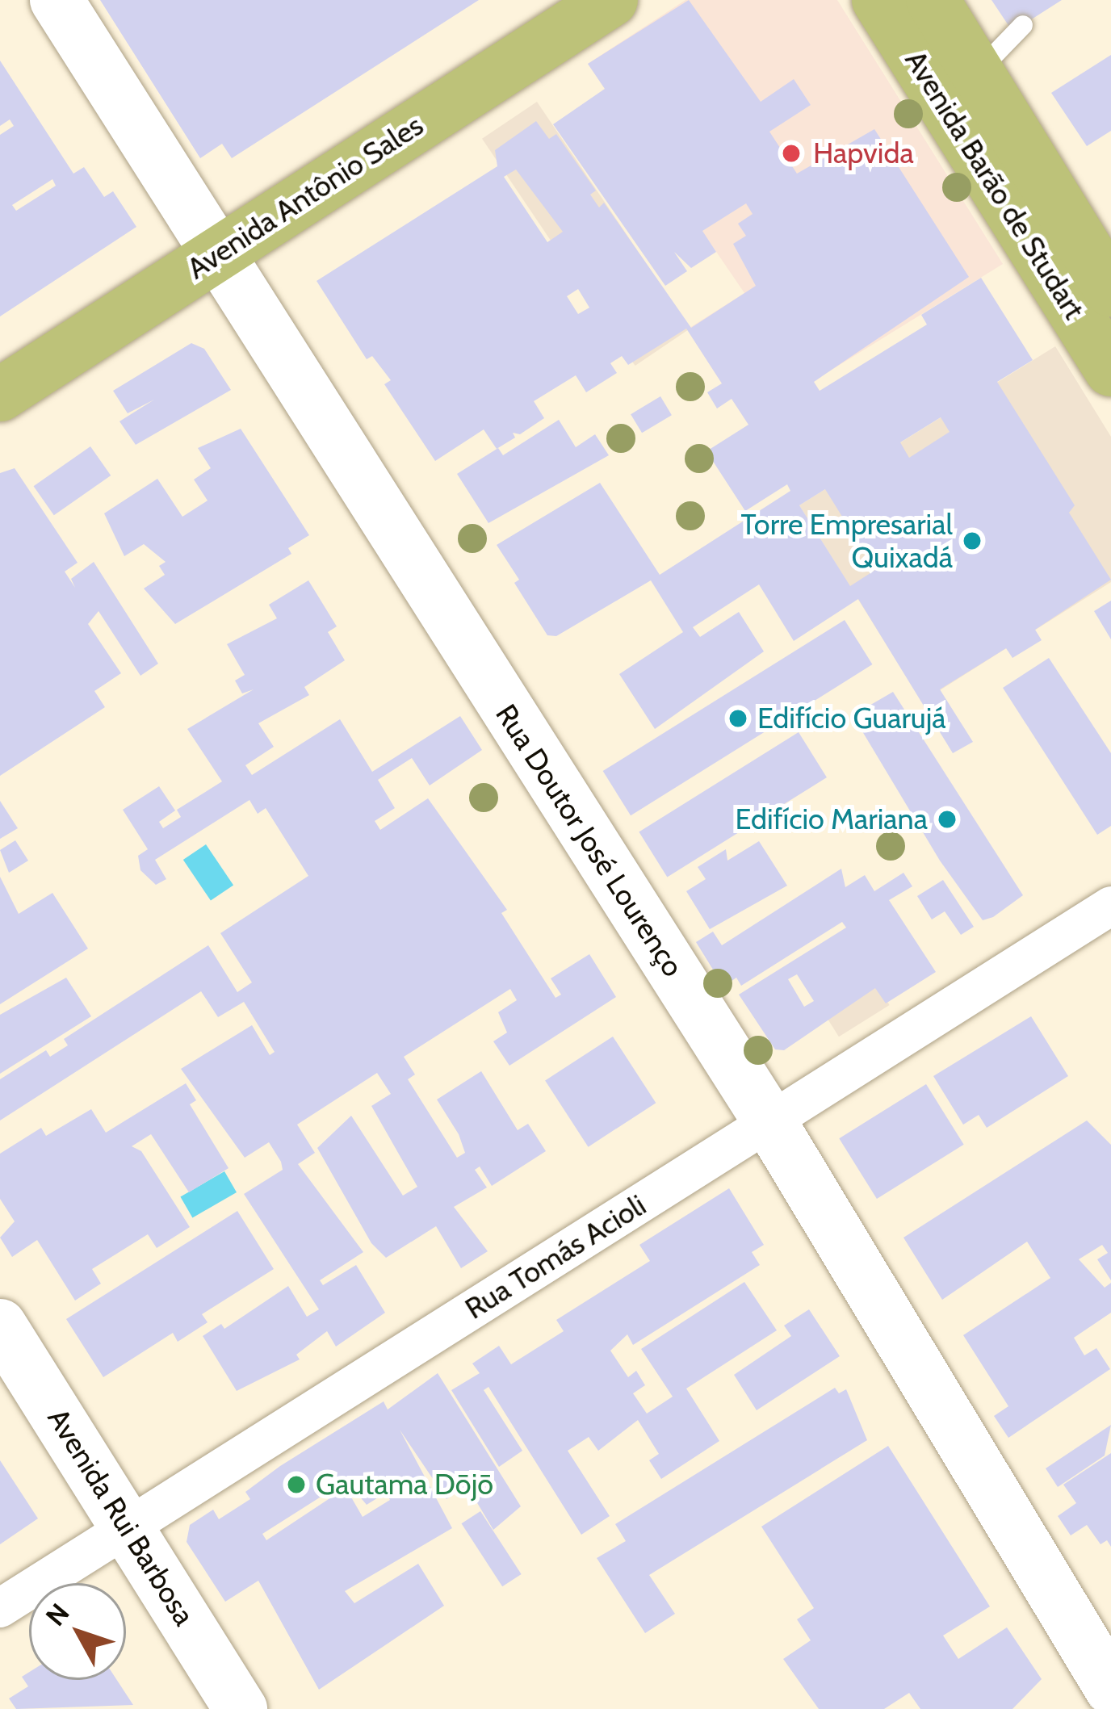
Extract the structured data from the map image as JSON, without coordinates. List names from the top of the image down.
{
  "streets": {
    "main road": ["Avenida Barão de Studart", "Avenida Antônio Sales"],
    "street": ["Rua Doutor José Lourenço", "Rua Tomás Acioli", "Avenida Rui Barbosa"]
  },
  "crossings": [
    ["Avenida Antônio Sales", "Rua Doutor José Lourenço"],
    ["Rua Doutor José Lourenço", "Rua Tomás Acioli"],
    ["Rua Tomás Acioli", "Avenida Rui Barbosa"]
  ],
  "places": [
    "Hapvida",
    "Torre Empresarial Quixadá",
    "Edifício Guarujá",
    "Edifício Mariana",
    "Gautama Dōjō"
  ],
  "north": "top left"
}
